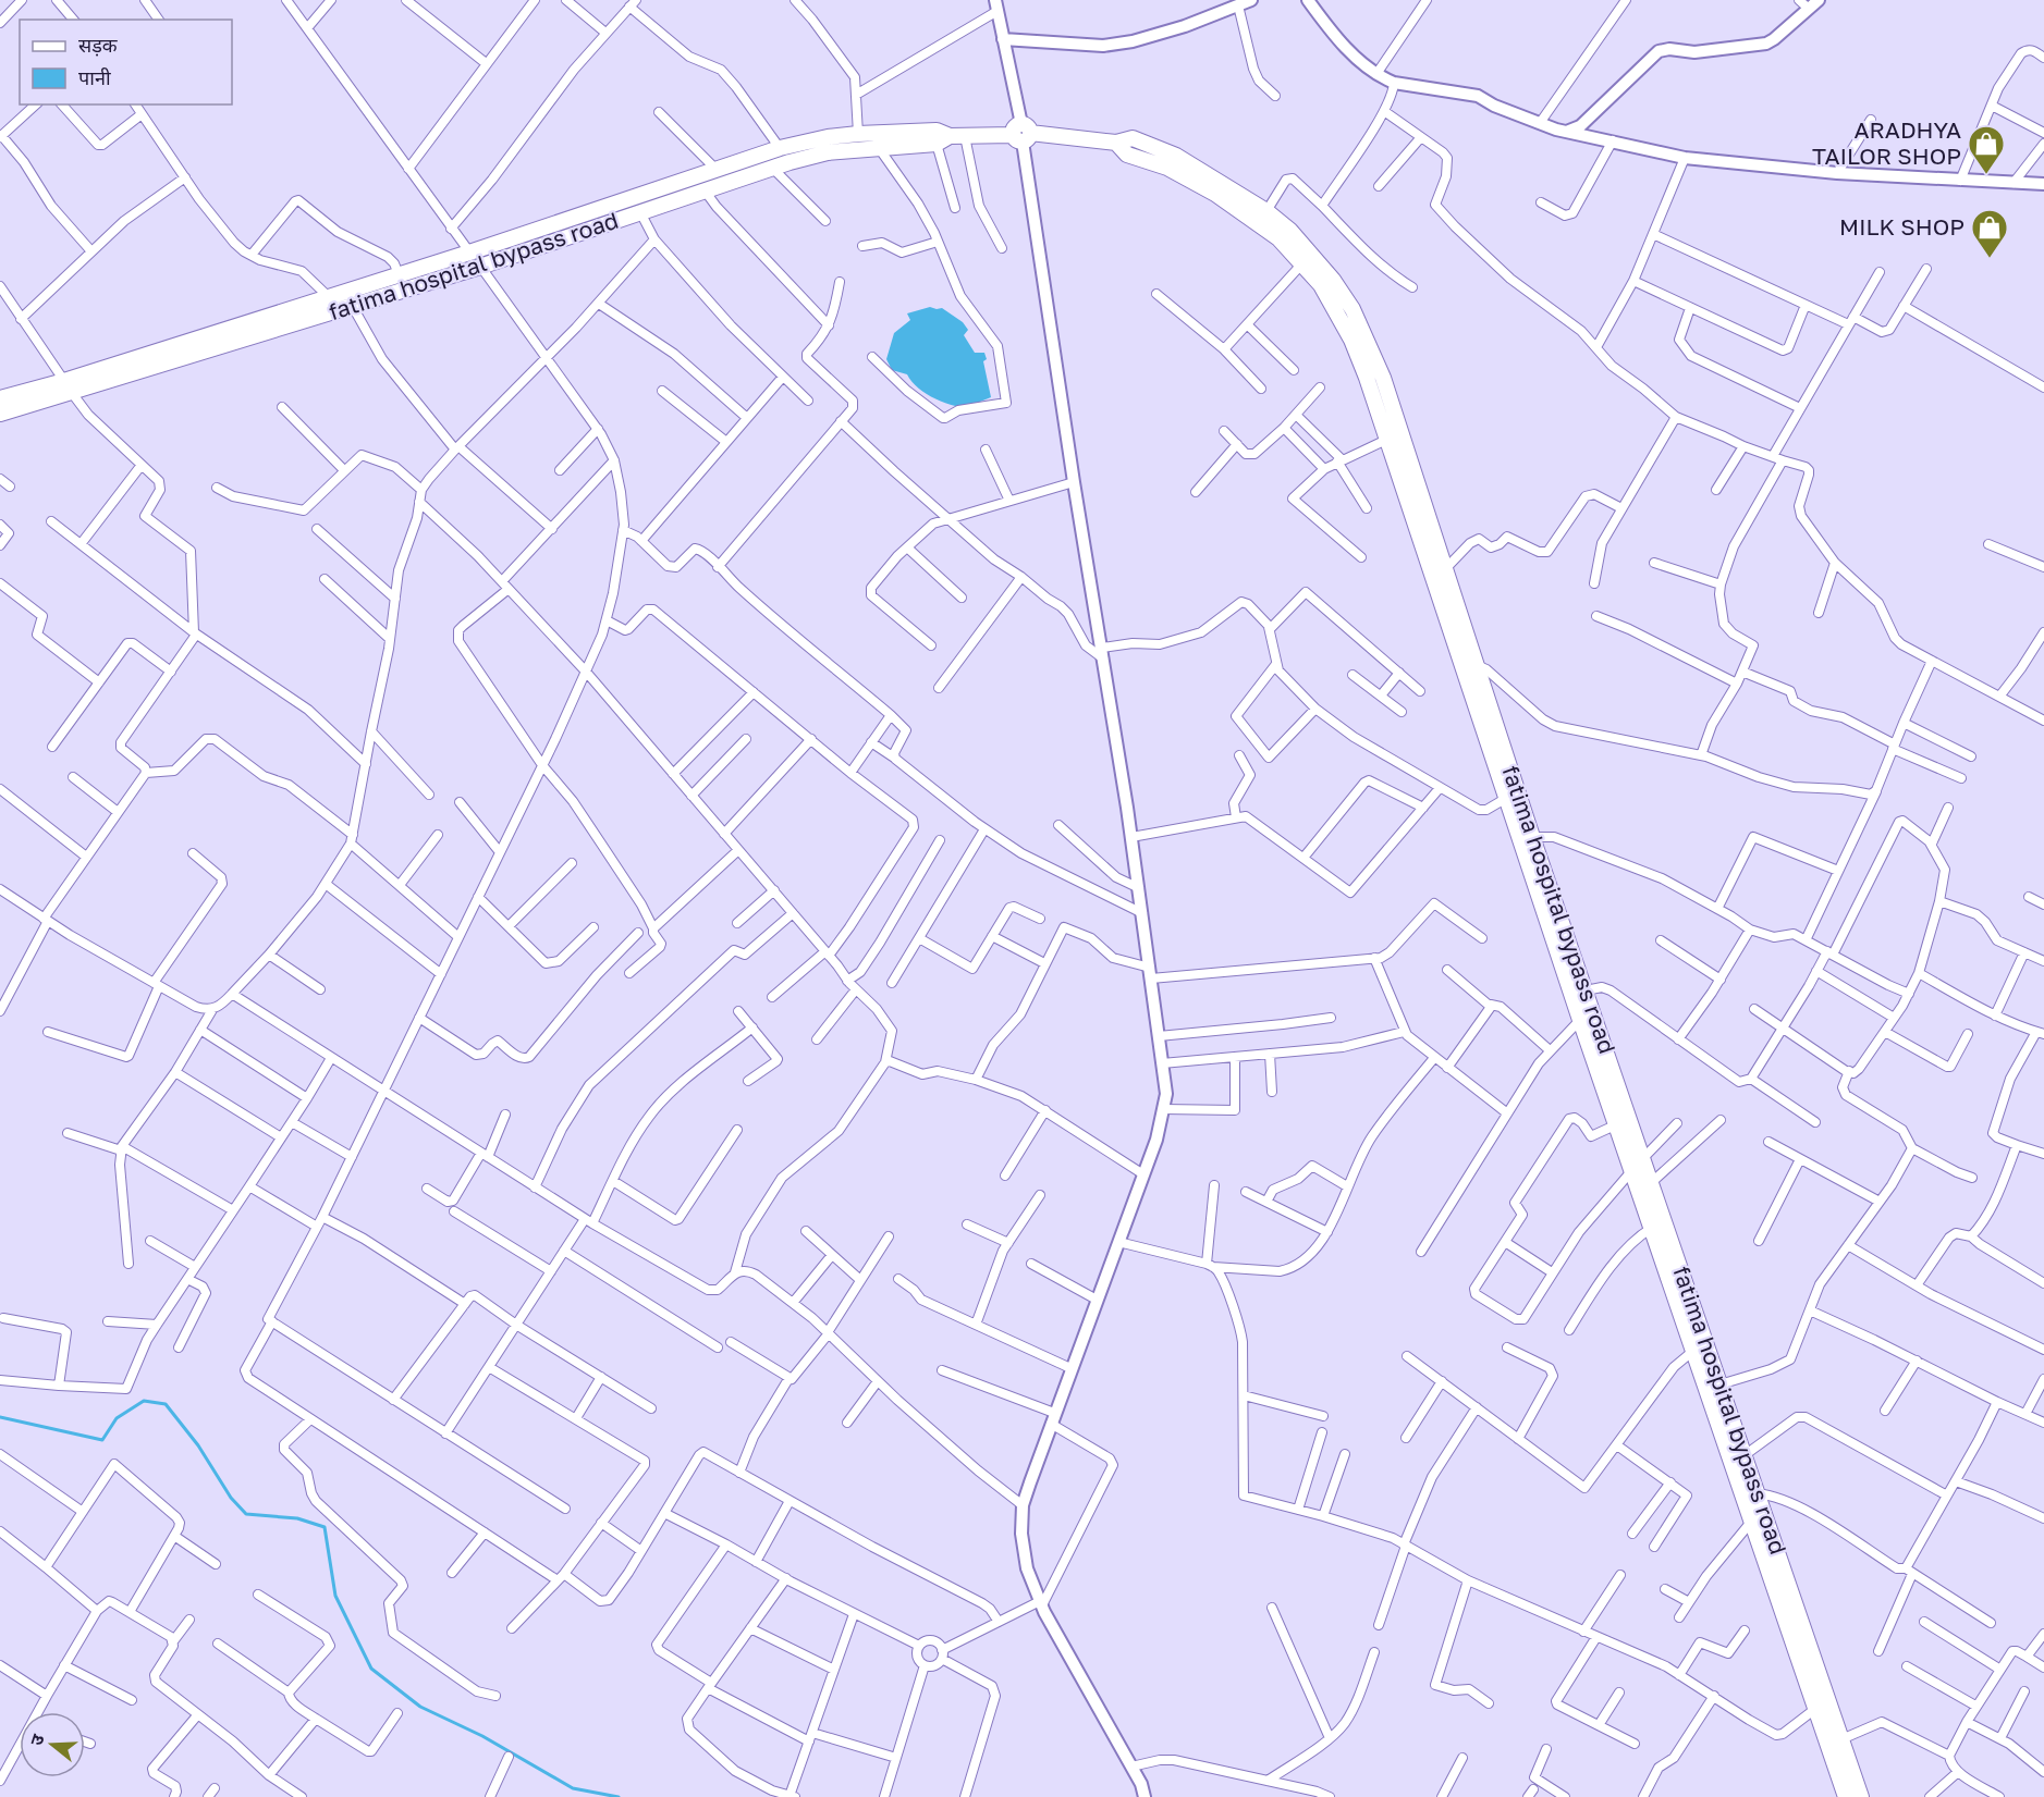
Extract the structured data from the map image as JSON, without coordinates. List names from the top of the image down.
{
  "streets": {
    "highway": ["fatima hospital bypass road"]
  },
  "places": {
    "shop": ["ARADHYA TAILOR SHOP", "MILK SHOP"]
  },
  "legend": ["सड़क", "पानी"],
  "north": "left"
}
